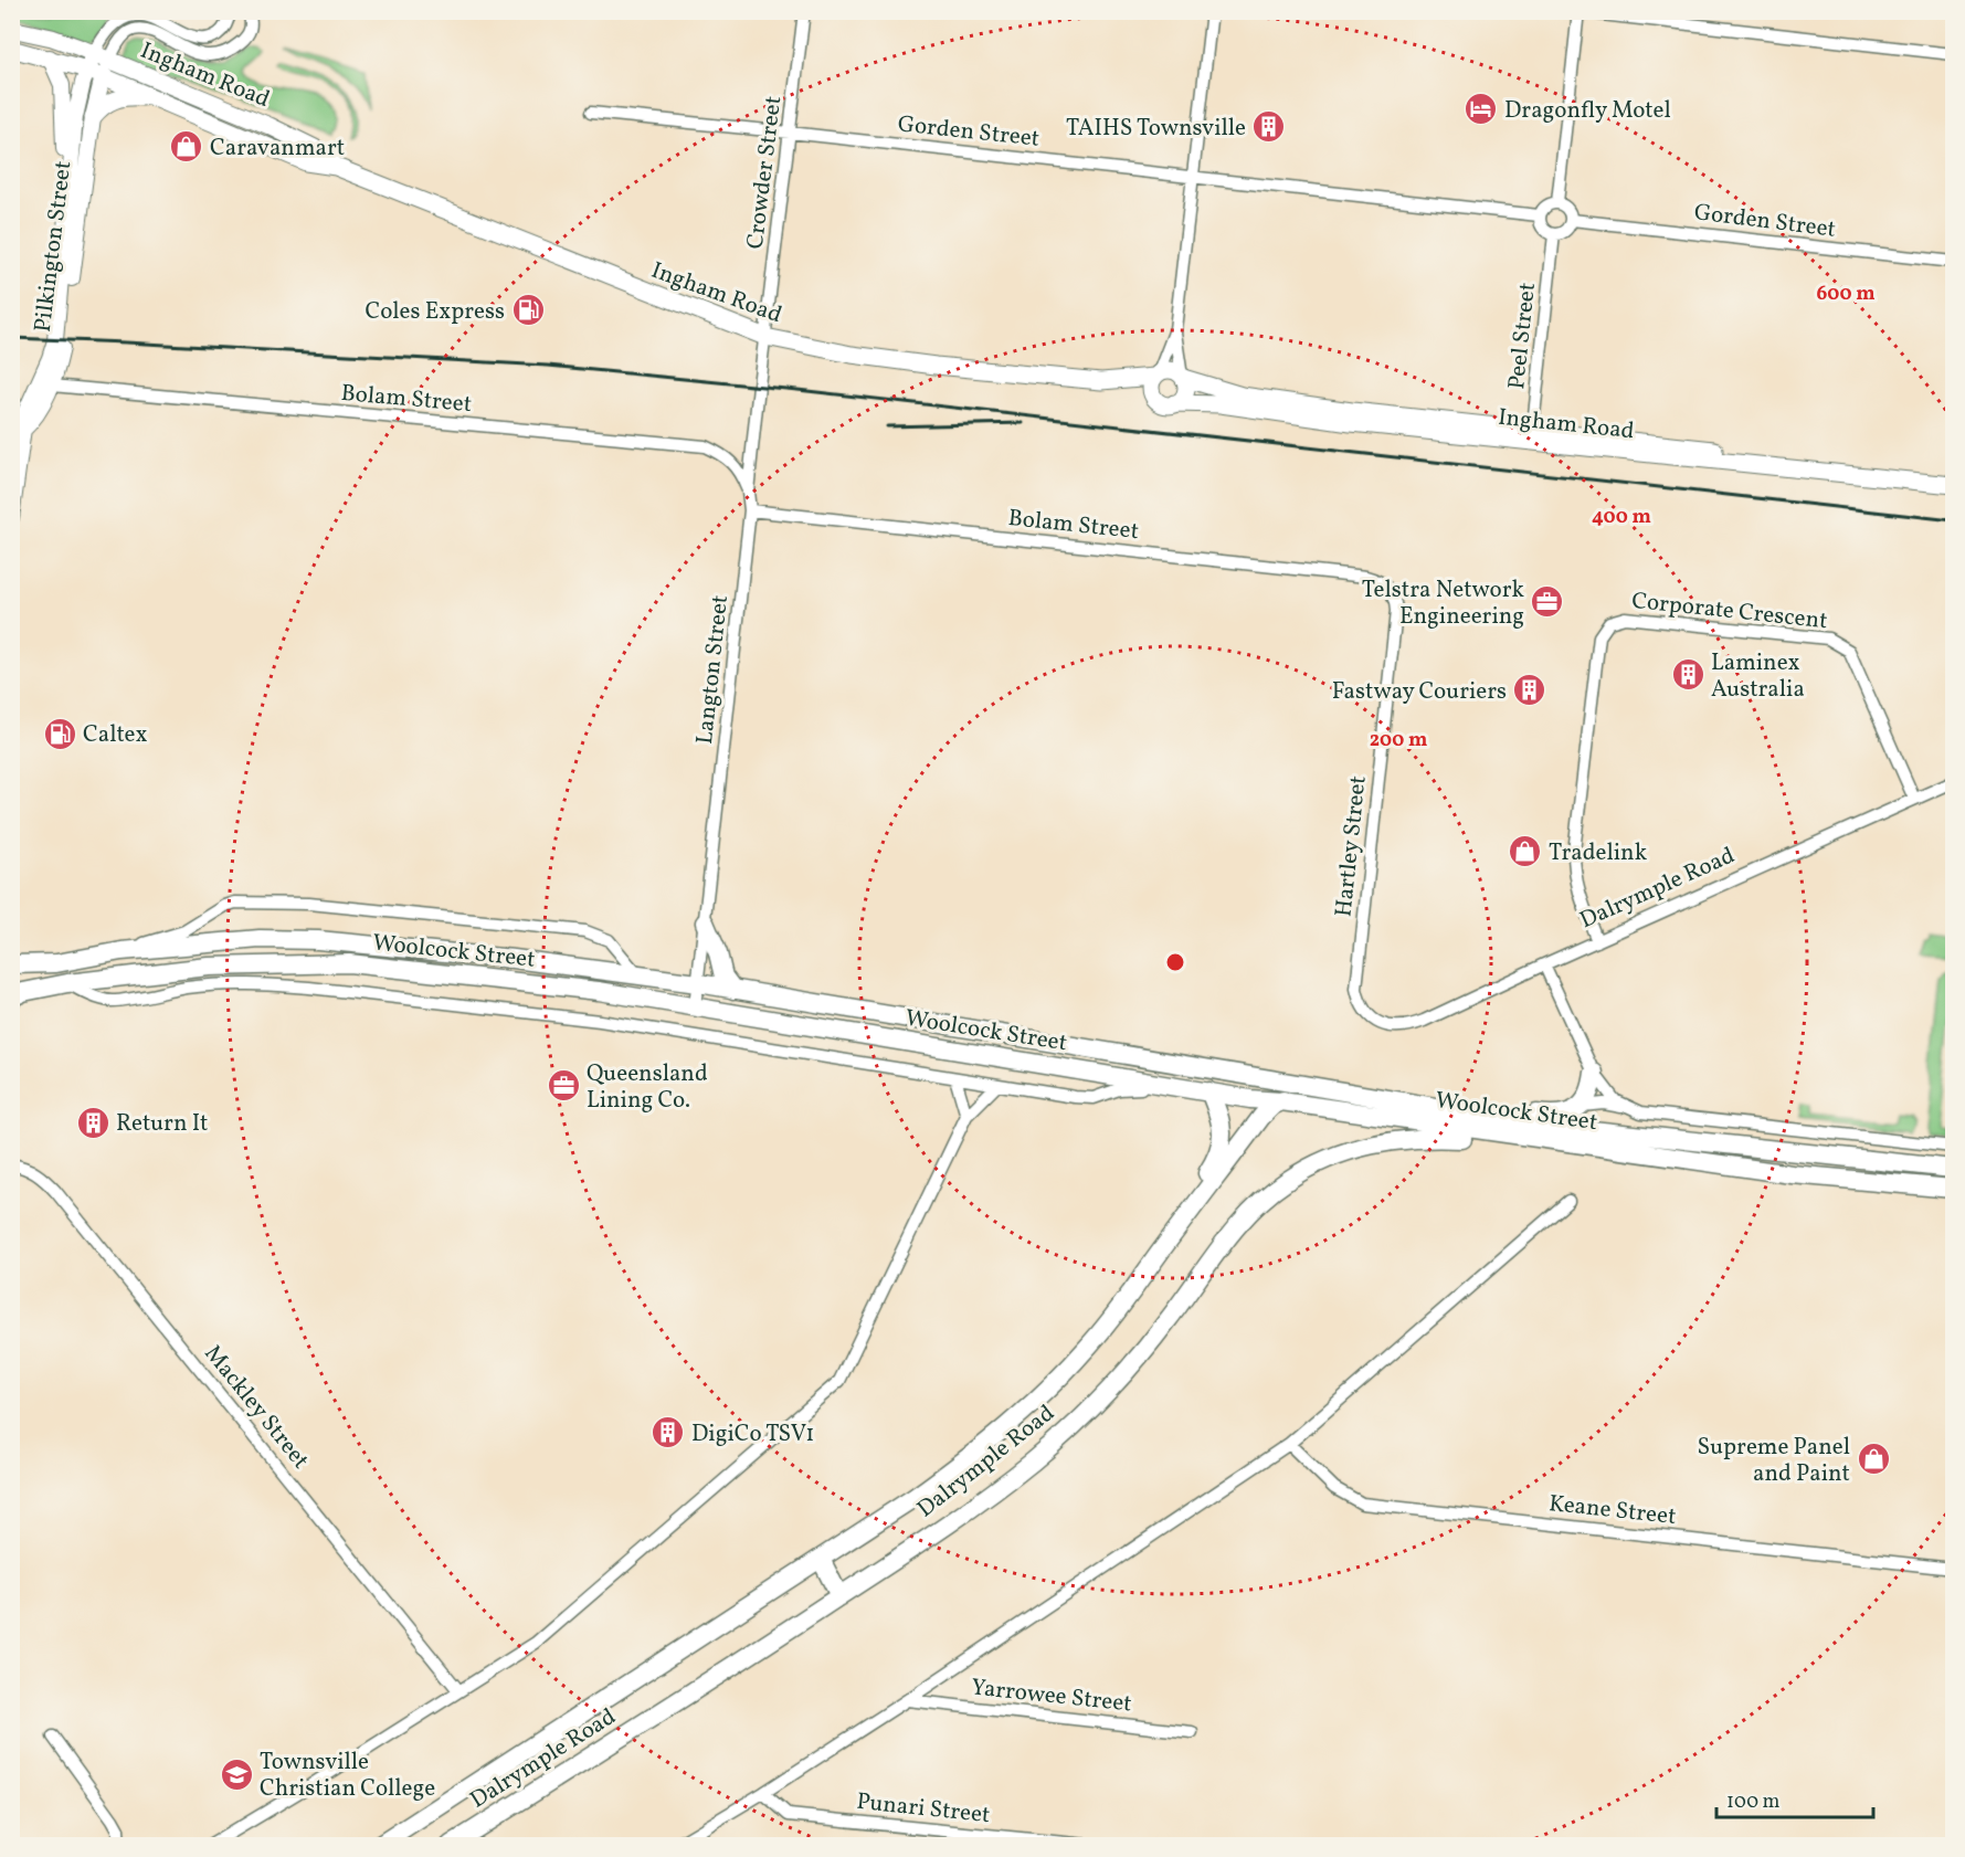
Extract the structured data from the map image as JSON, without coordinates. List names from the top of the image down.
{
  "streets": {
    "main road": ["Ingham Road", "Dalrymple Road", "Woolcock Street"],
    "street": [
      "Gorden Street",
      "Crowder Street",
      "Pilkington Street",
      "Peel Street",
      "Bolam Street",
      "Corporate Crescent",
      "Langton Street",
      "Hartley Street",
      "Mackley Street",
      "Keane Street",
      "Yarrowee Street",
      "Punari Street"
    ]
  },
  "crossings": [
    ["Ingham Road", "Crowder Street"],
    ["Ingham Road", "Pilkington Street"],
    ["Ingham Road", "Peel Street"],
    ["Ingham Road", "Langton Street"],
    ["Gorden Street", "Crowder Street"],
    ["Gorden Street", "Peel Street"],
    ["Crowder Street", "Langton Street"],
    ["Pilkington Street", "Bolam Street"],
    ["Bolam Street", "Langton Street"],
    ["Bolam Street", "Hartley Street"],
    ["Corporate Crescent", "Dalrymple Road"],
    ["Langton Street", "Woolcock Street"],
    ["Hartley Street", "Dalrymple Road"],
    ["Dalrymple Road", "Woolcock Street"]
  ],
  "places": {
    "hotel": ["Dragonfly Motel"],
    "building": [
      "TAIHS Townsville",
      "Laminex Australia",
      "Fastway Couriers",
      "Return It",
      "DigiCo TSV1"
    ],
    "shop": ["Caravanmart", "Tradelink", "Supreme Panel and Paint"],
    "fuel station": ["Coles Express", "Caltex"],
    "office": ["Telstra Network Engineering", "Queensland Lining Co."],
    "school or university": ["Townsville Christian College"]
  },
  "scale_bar": "100 m",
  "rings": ["600 m", "400 m", "200 m"]
}
